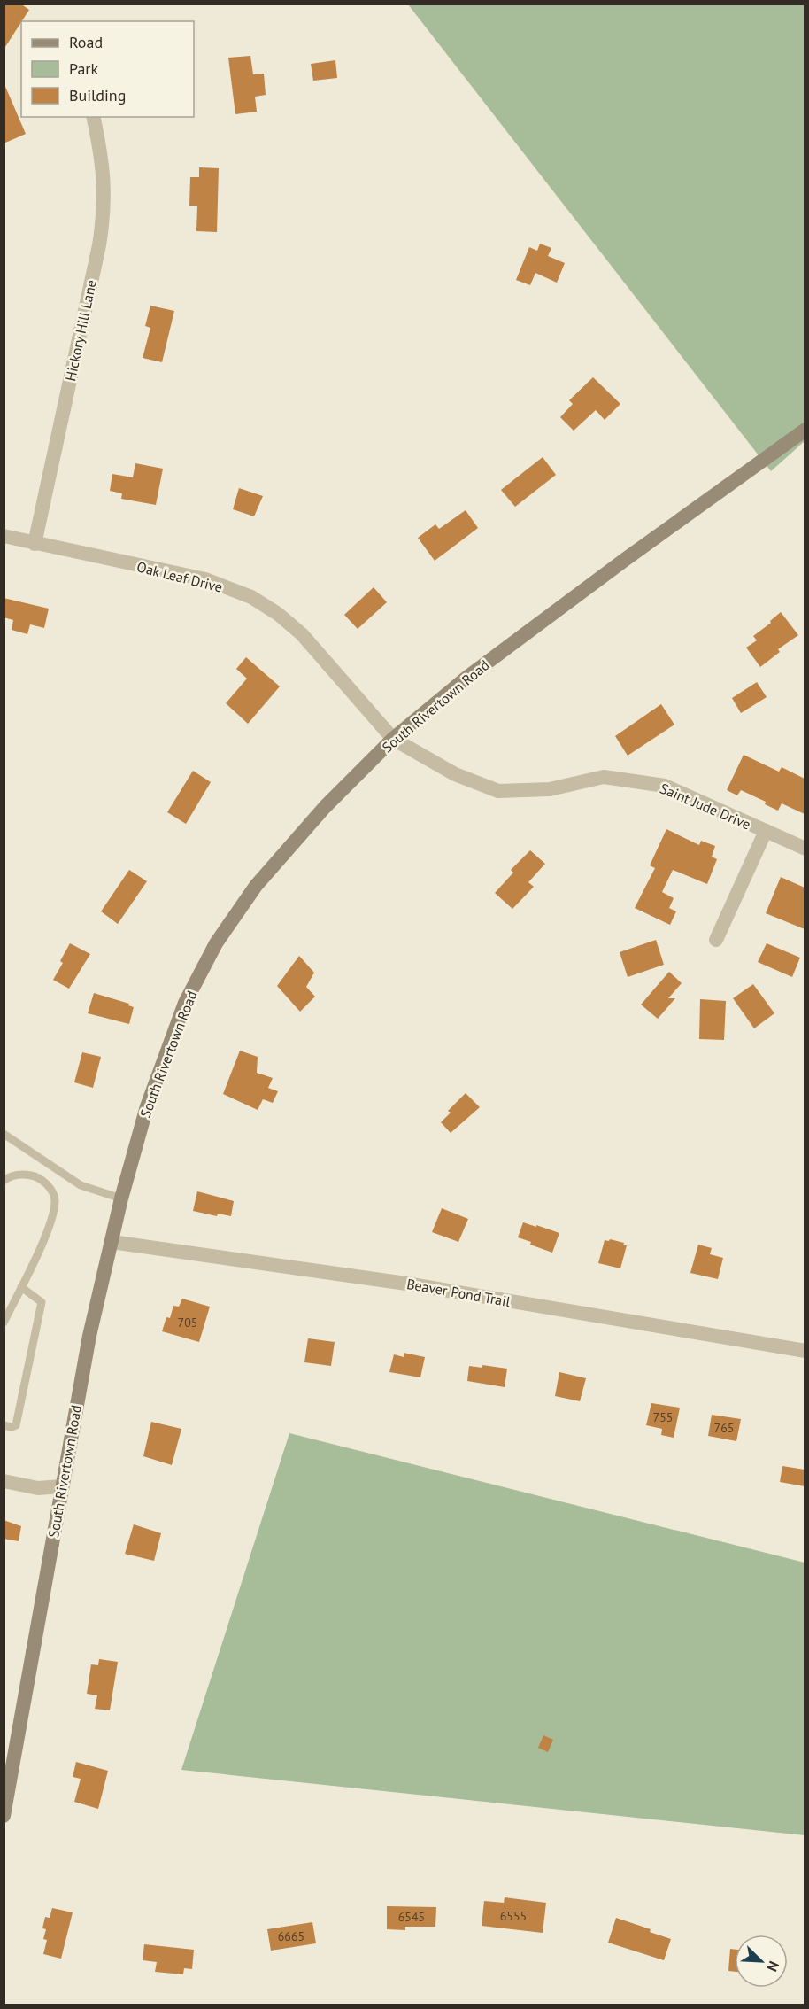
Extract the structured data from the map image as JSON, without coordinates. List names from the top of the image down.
{
  "streets": {
    "main road": ["South Rivertown Road"],
    "street": [
      "Hickory Hill Lane",
      "Oak Leaf Drive",
      "Saint Jude Drive",
      "Beaver Pond Trail"
    ]
  },
  "crossings": [
    ["Hickory Hill Lane", "Oak Leaf Drive"],
    ["Oak Leaf Drive", "South Rivertown Road"],
    ["Oak Leaf Drive", "Saint Jude Drive"],
    ["South Rivertown Road", "Saint Jude Drive"],
    ["South Rivertown Road", "Beaver Pond Trail"]
  ],
  "house_numbers": [
    "705",
    "755",
    "765",
    "6555",
    "6545",
    "6665"
  ],
  "legend": ["Road", "Park", "Building"],
  "north": "bottom right"
}
